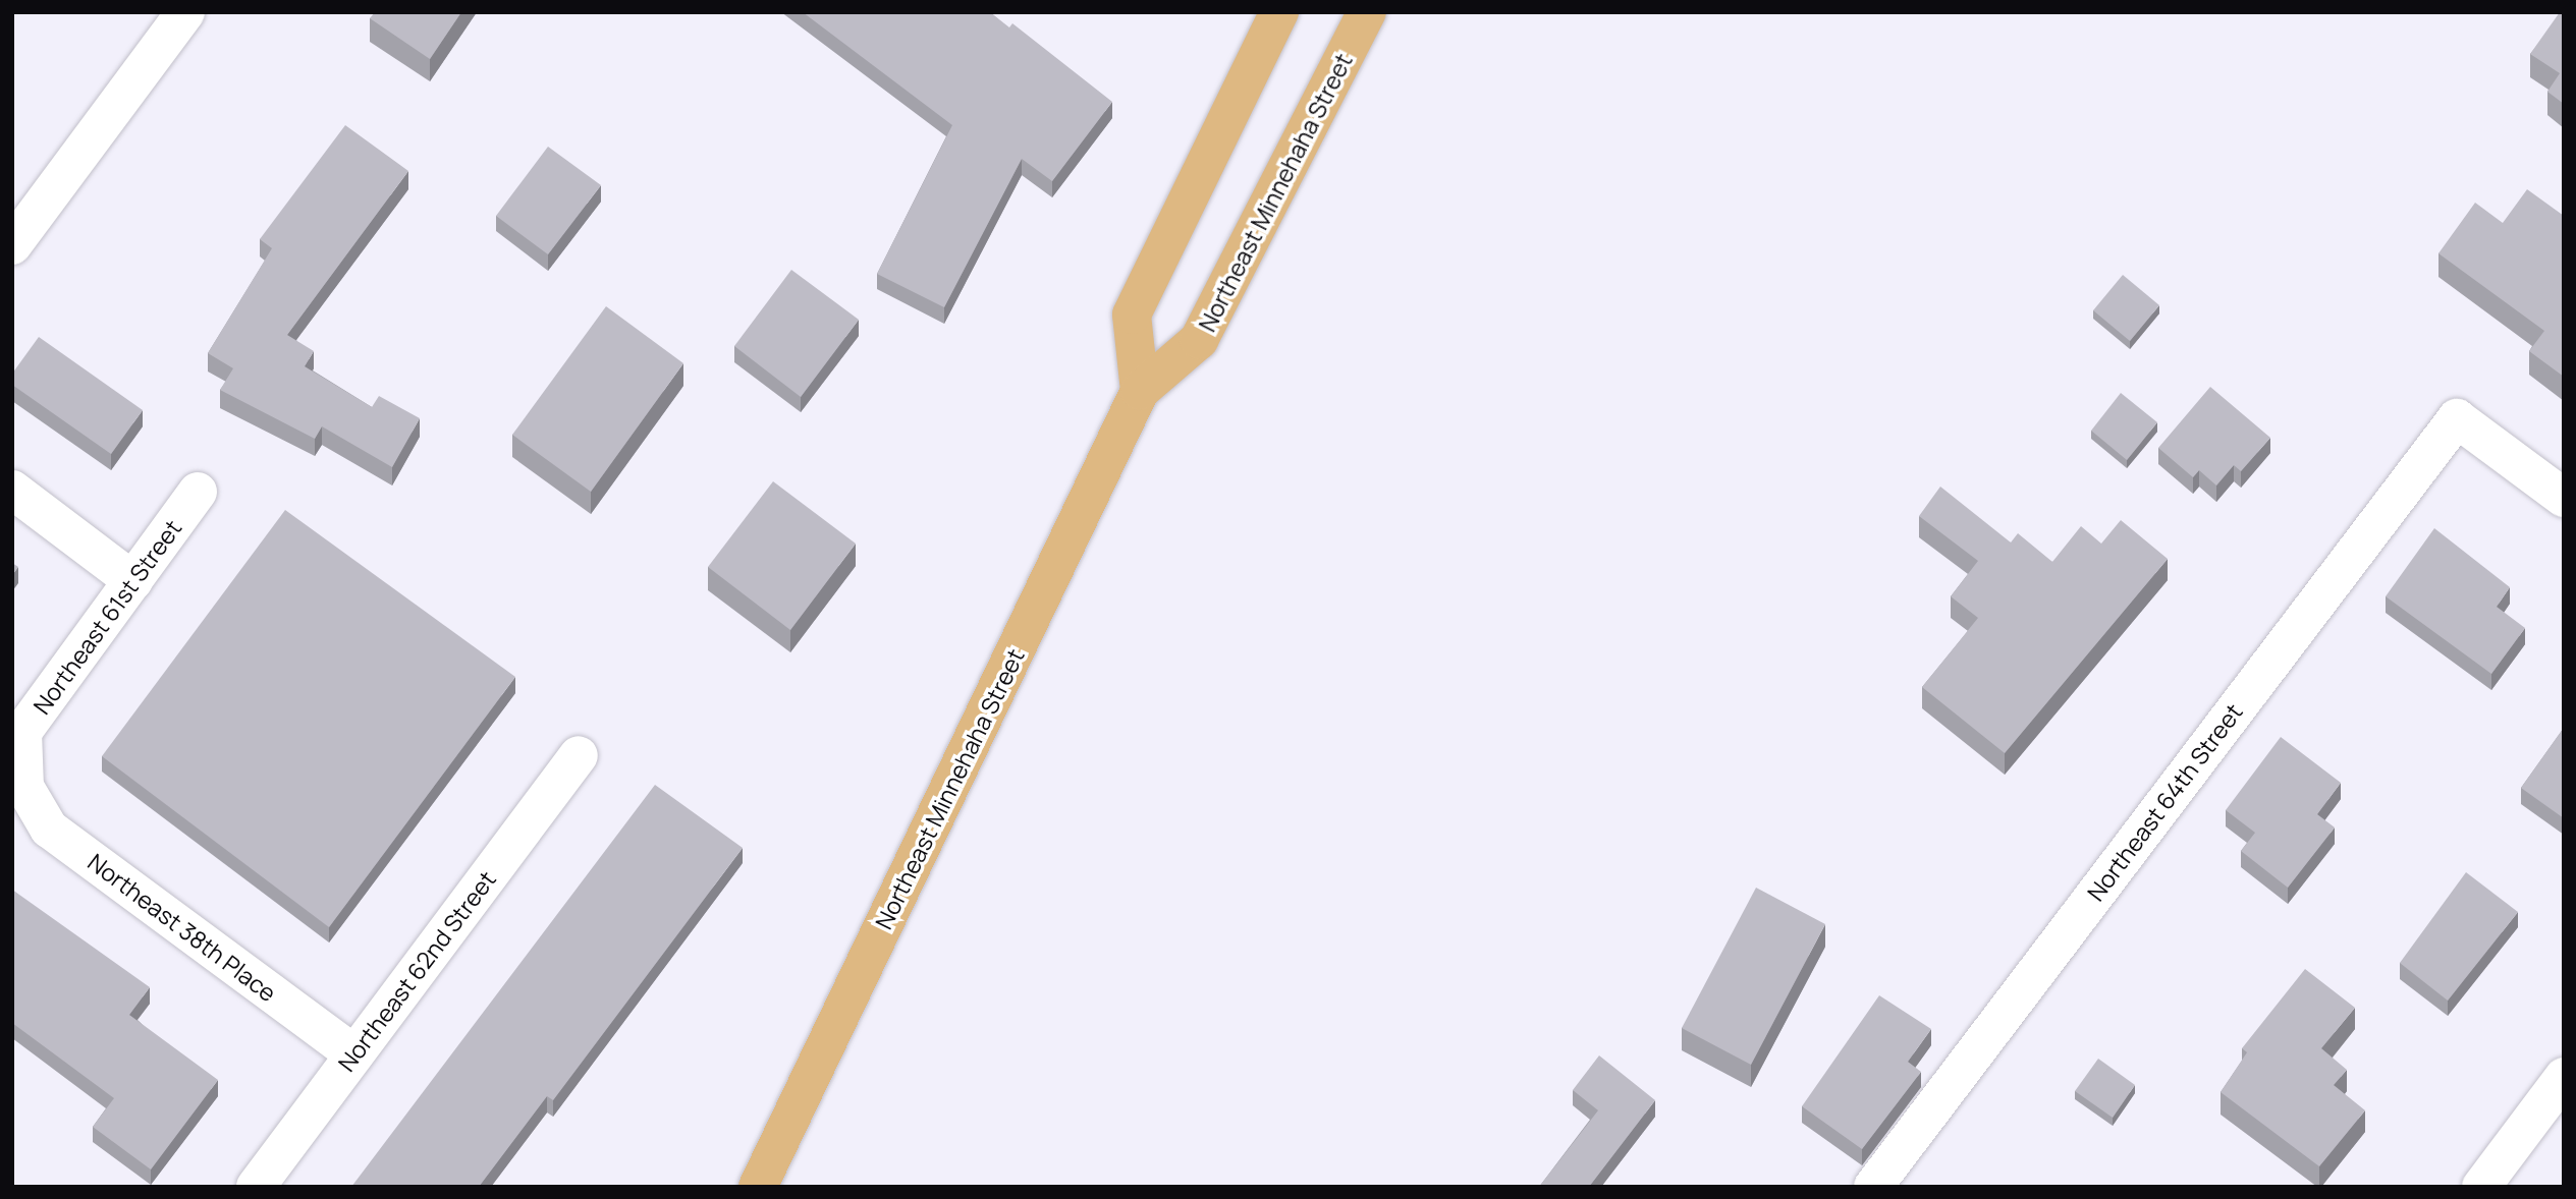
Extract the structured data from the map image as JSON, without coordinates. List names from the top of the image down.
{
  "streets": {
    "main road": ["Northeast Minnehaha Street"],
    "street": [
      "Northeast 61st Street",
      "Northeast 64th Street",
      "Northeast 38th Place",
      "Northeast 62nd Street"
    ]
  },
  "crossings": [
    ["Northeast 61st Street", "Northeast 38th Place"],
    ["Northeast 38th Place", "Northeast 62nd Street"]
  ]
}
